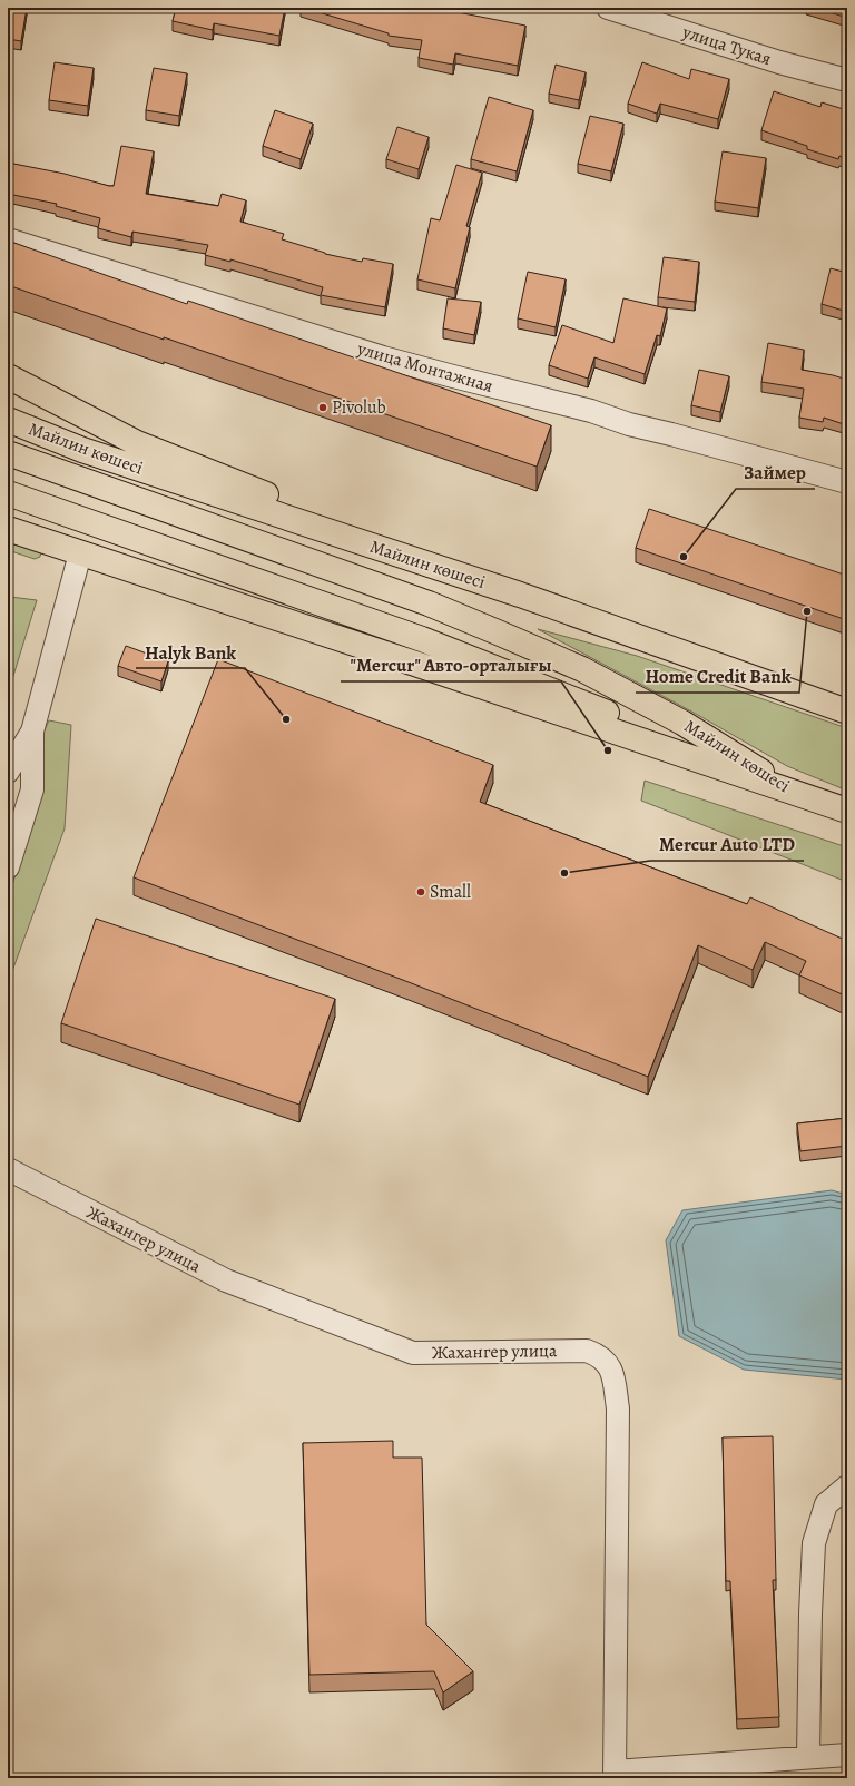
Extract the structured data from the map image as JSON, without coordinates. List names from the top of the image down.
{
  "streets": {
    "main road": ["Майлин көшесі"],
    "street": ["улица Тукая", "улица Монтажная", "Жахангер улица"]
  },
  "places": [
    "Pivolub",
    "Займер",
    "Home Credit Bank",
    "Halyk Bank",
    "\"Mercur\" Авто-орталығы",
    "Mercur Auto LTD",
    "Small"
  ]
}
